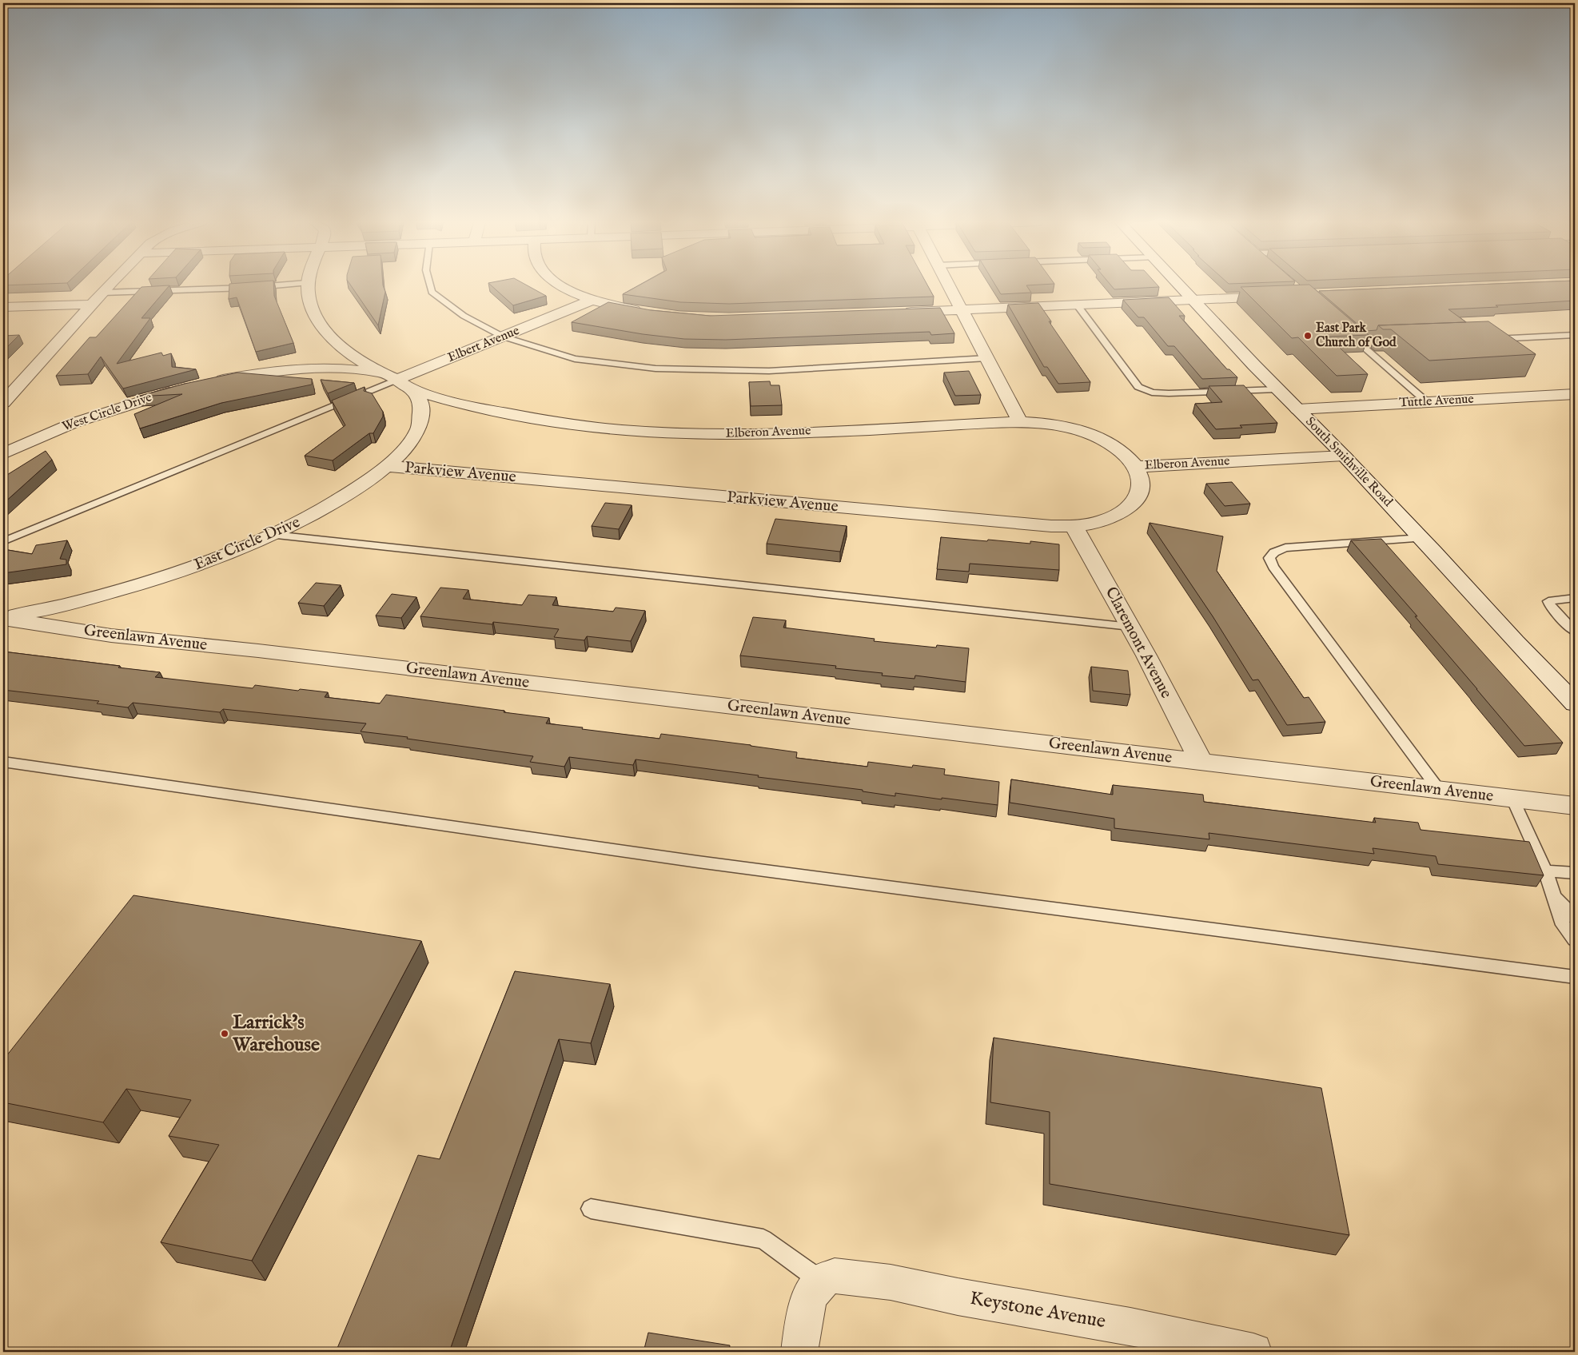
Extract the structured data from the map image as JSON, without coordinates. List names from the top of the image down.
{
  "streets": {
    "street": [
      "Elbert Avenue",
      "Tuttle Avenue",
      "West Circle Drive",
      "Elberon Avenue",
      "South Smithville Road",
      "Parkview Avenue",
      "East Circle Drive",
      "Greenlawn Avenue",
      "Claremont Avenue",
      "Keystone Avenue"
    ]
  },
  "crossings": [
    ["Elbert Avenue", "Elberon Avenue"],
    ["Elbert Avenue", "East Circle Drive"],
    ["Tuttle Avenue", "South Smithville Road"],
    ["Elberon Avenue", "South Smithville Road"],
    ["Elberon Avenue", "Parkview Avenue"],
    ["Elberon Avenue", "East Circle Drive"],
    ["Parkview Avenue", "East Circle Drive"],
    ["Parkview Avenue", "Claremont Avenue"],
    ["Greenlawn Avenue", "Claremont Avenue"]
  ],
  "places": ["East Park Church of God", "Larrick’s Warehouse"]
}
